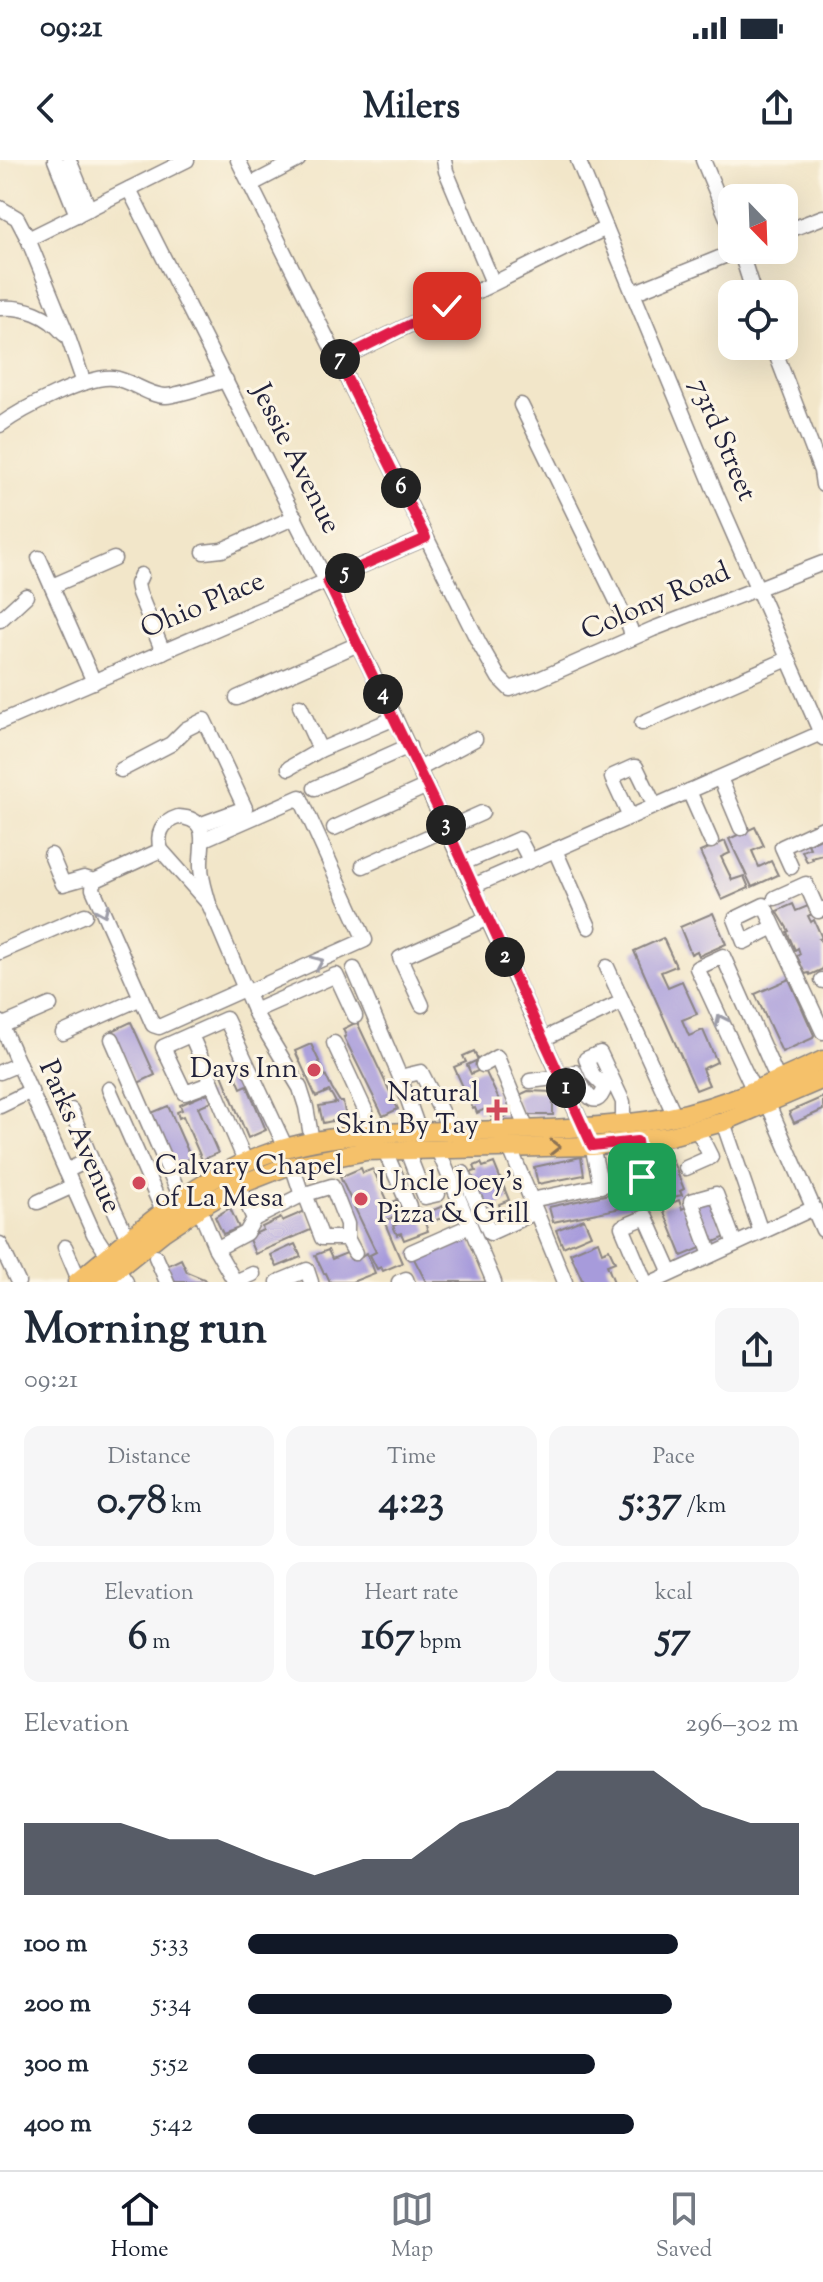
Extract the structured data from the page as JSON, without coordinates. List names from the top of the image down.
{
  "streets": {
    "street": [
      "73rd Street",
      "Jessie Avenue",
      "Colony Road",
      "Ohio Place",
      "Parks Avenue"
    ]
  },
  "crossings": [
    ["73rd Street", "Colony Road"],
    ["Jessie Avenue", "Ohio Place"],
    ["Colony Road", "Ohio Place"]
  ],
  "places": {
    "other": ["Days Inn", "Calvary Chapel of La Mesa", "Uncle Joey's Pizza & Grill"],
    "health": ["Natural Skin By Tay"]
  },
  "north": "bottom right",
  "page": {
    "status": "09:21",
    "header": "Milers",
    "pins": [
      "7",
      "6",
      "5",
      "4",
      "3",
      "2",
      "1"
    ],
    "heading": ["Morning run", "09:21"],
    "stats": [
      ["Distance", "0.78 km"],
      ["Time", "4:23"],
      ["Pace", "5:37 /km"],
      ["Elevation", "6 m"],
      ["Heart rate", "167 bpm"],
      ["kcal", "57"]
    ],
    "chart": ["Elevation", "296–302 m"],
    "list": [
      {
        "name": "100 m",
        "note": "5:33"
      },
      {
        "name": "200 m",
        "note": "5:34"
      },
      {
        "name": "300 m",
        "note": "5:52"
      },
      {
        "name": "400 m",
        "note": "5:42"
      }
    ],
    "tabs": ["Home", "Map", "Saved"]
  }
}
